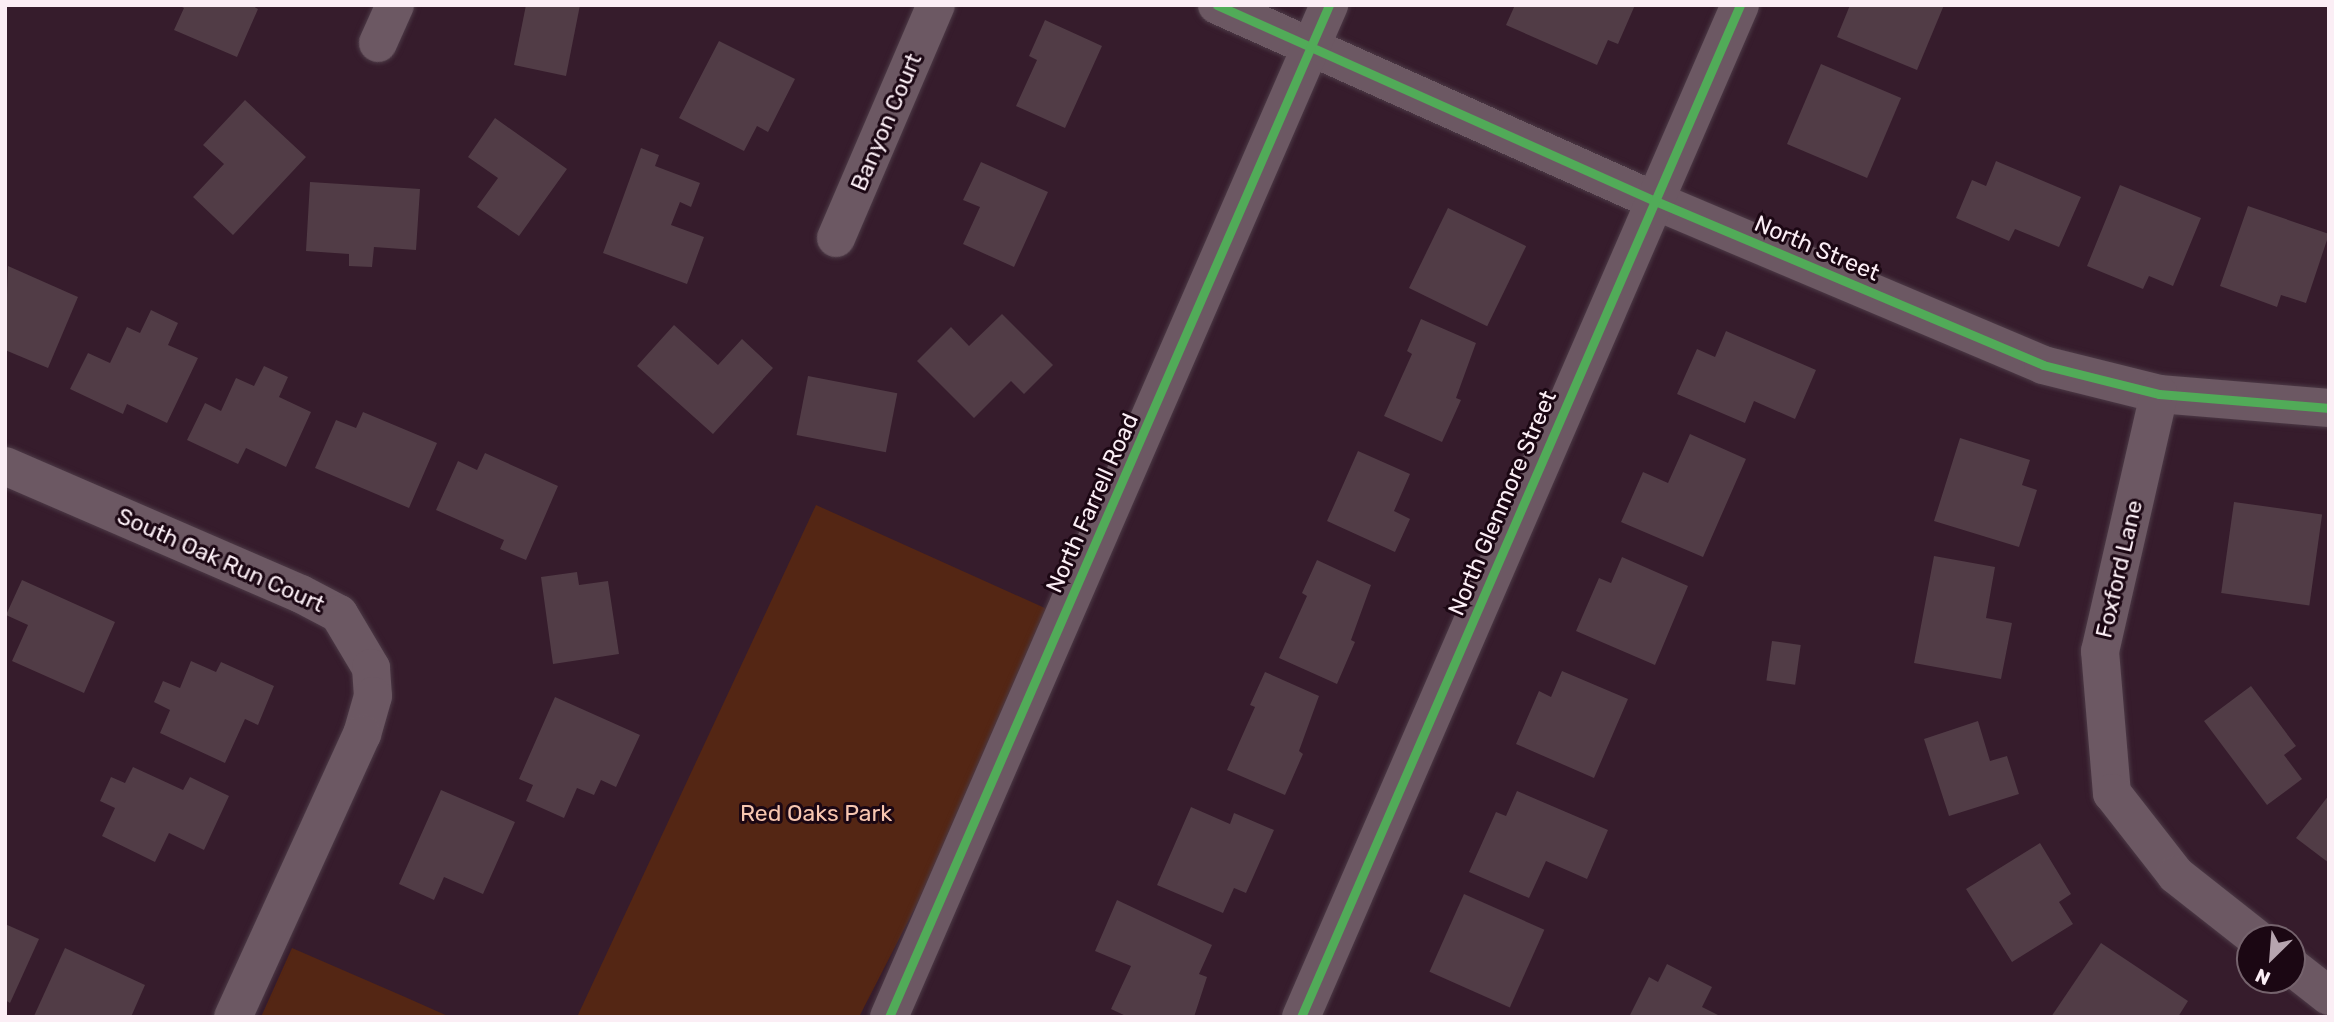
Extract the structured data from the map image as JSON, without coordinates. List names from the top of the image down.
{
  "streets": {
    "street": [
      "Banyon Court",
      "North Street",
      "North Farrell Road",
      "North Glenmore Street",
      "South Oak Run Court",
      "Foxford Lane"
    ]
  },
  "crossings": [
    ["North Street", "North Farrell Road"],
    ["North Street", "North Glenmore Street"],
    ["North Street", "Foxford Lane"]
  ],
  "parks": ["Red Oaks Park"],
  "north": "bottom left"
}
